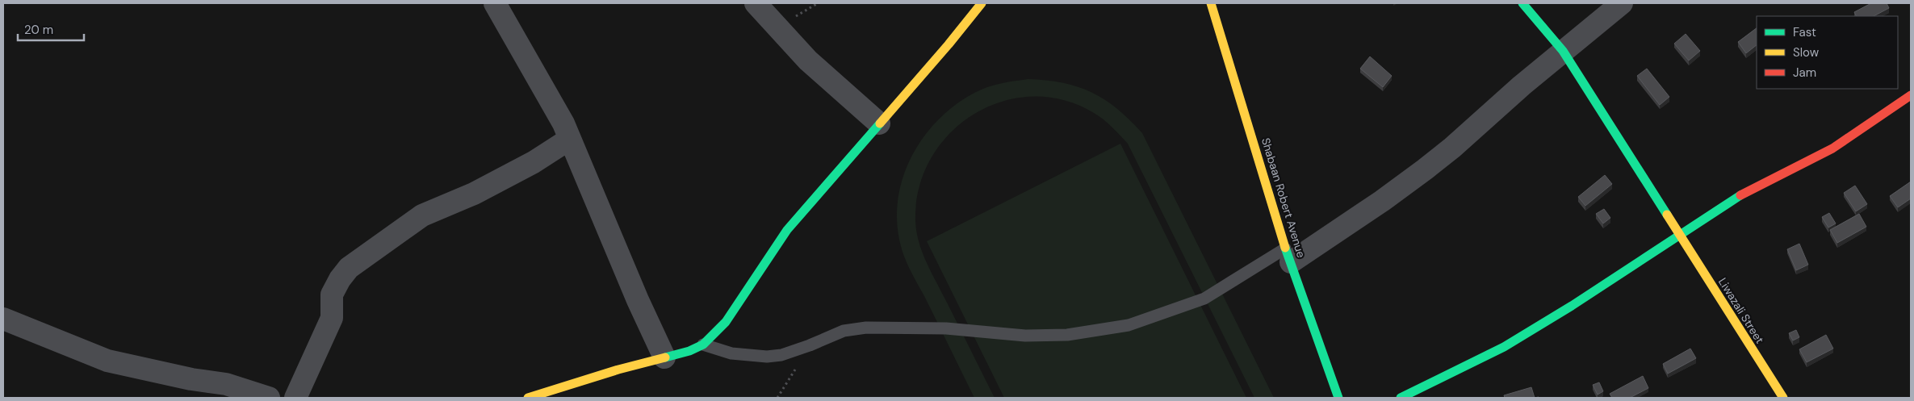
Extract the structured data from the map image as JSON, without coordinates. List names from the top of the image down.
{
  "streets": {
    "street": ["Shabaan Robert Avenue", "Liwazali Street"]
  },
  "legend": ["Fast", "Slow", "Jam"],
  "scale_bar": "20 m"
}
